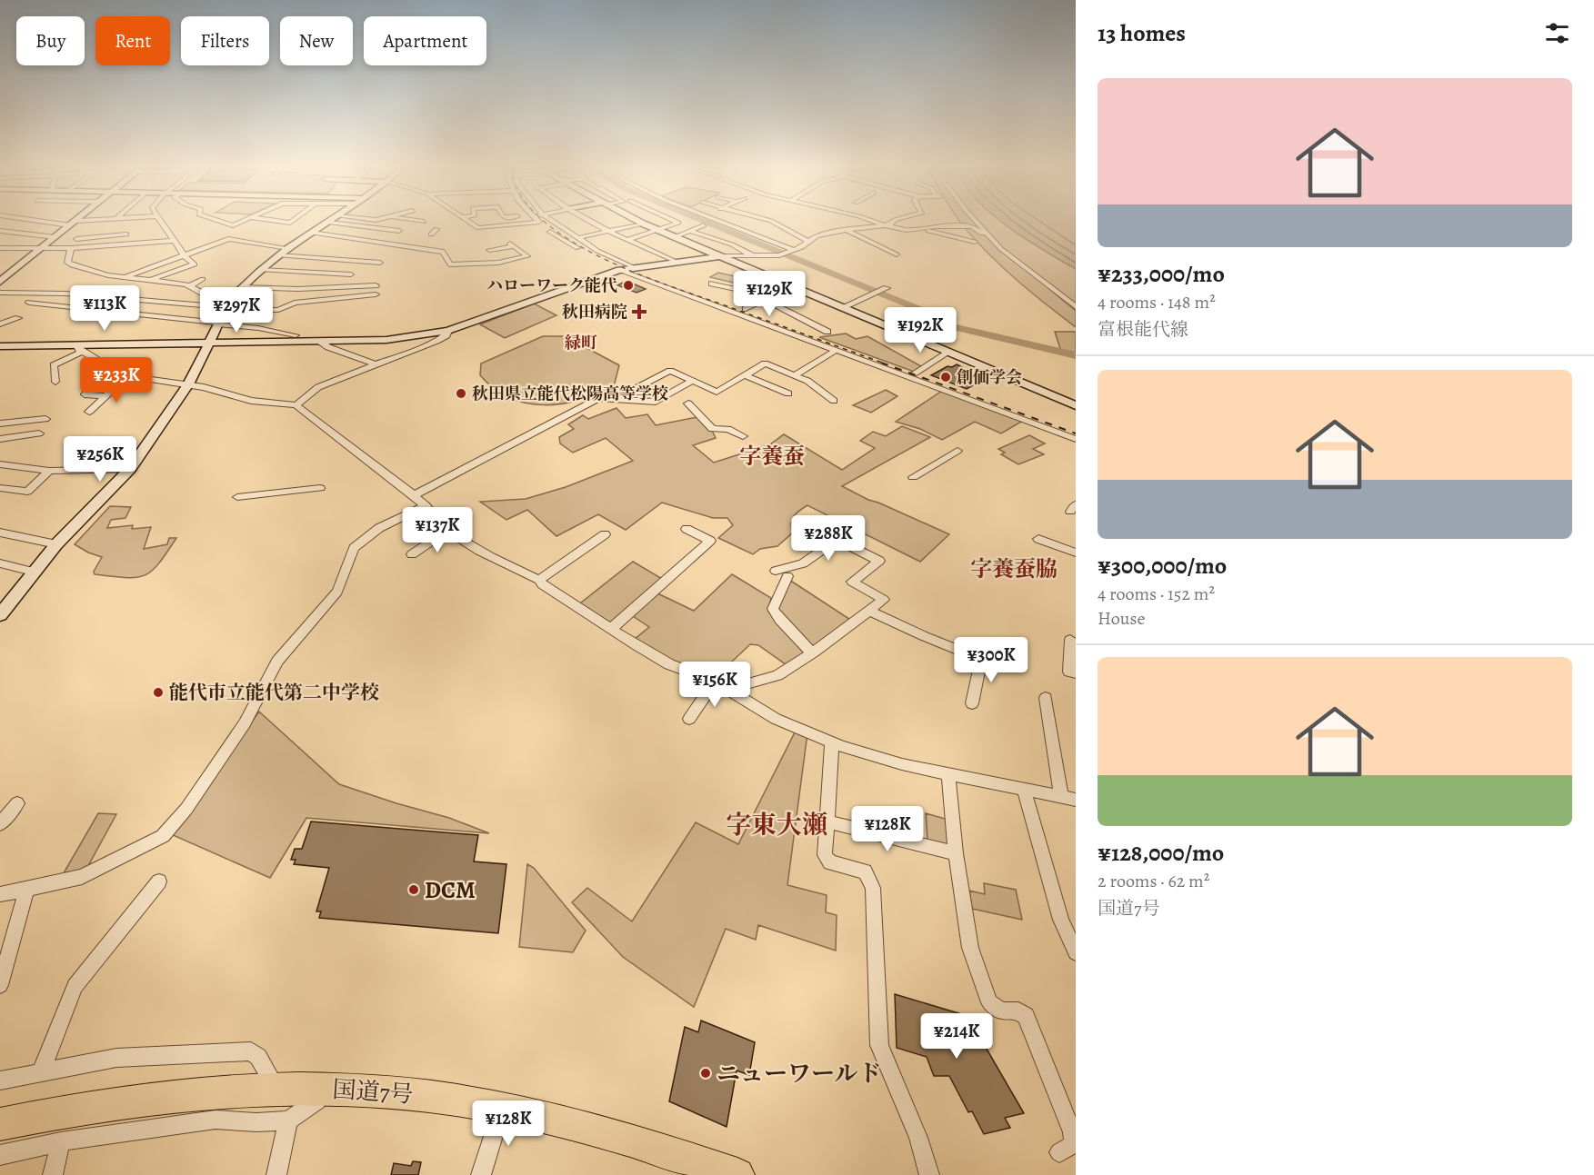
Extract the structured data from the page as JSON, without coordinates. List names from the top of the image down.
{
  "streets": {
    "highway": ["国道7号"]
  },
  "districts": [
    "緑町",
    "字養蚕",
    "字養蚕脇",
    "字東大瀬"
  ],
  "places": {
    "other": [
      "ハローワーク能代",
      "創価学会",
      "秋田県立能代松陽高等学校",
      "能代市立能代第二中学校",
      "DCM",
      "ニューワールド"
    ],
    "health": ["秋田病院"]
  },
  "page": {
    "heading": "13 homes",
    "chip": [
      "Buy",
      "Rent",
      "Filters",
      "New",
      "Apartment"
    ],
    "list": [
      {
        "name": "¥233,000/mo",
        "note": "4 rooms · 148 m² · 富根能代線"
      },
      {
        "name": "¥300,000/mo",
        "note": "4 rooms · 152 m² · House"
      },
      {
        "name": "¥128,000/mo",
        "note": "2 rooms · 62 m² · 国道7号"
      }
    ],
    "price": [
      "¥129K",
      "¥113K",
      "¥297K",
      "¥192K",
      "¥233K",
      "¥256K",
      "¥137K",
      "¥288K",
      "¥300K",
      "¥156K",
      "¥128K",
      "¥214K",
      "¥128K"
    ]
  }
}
